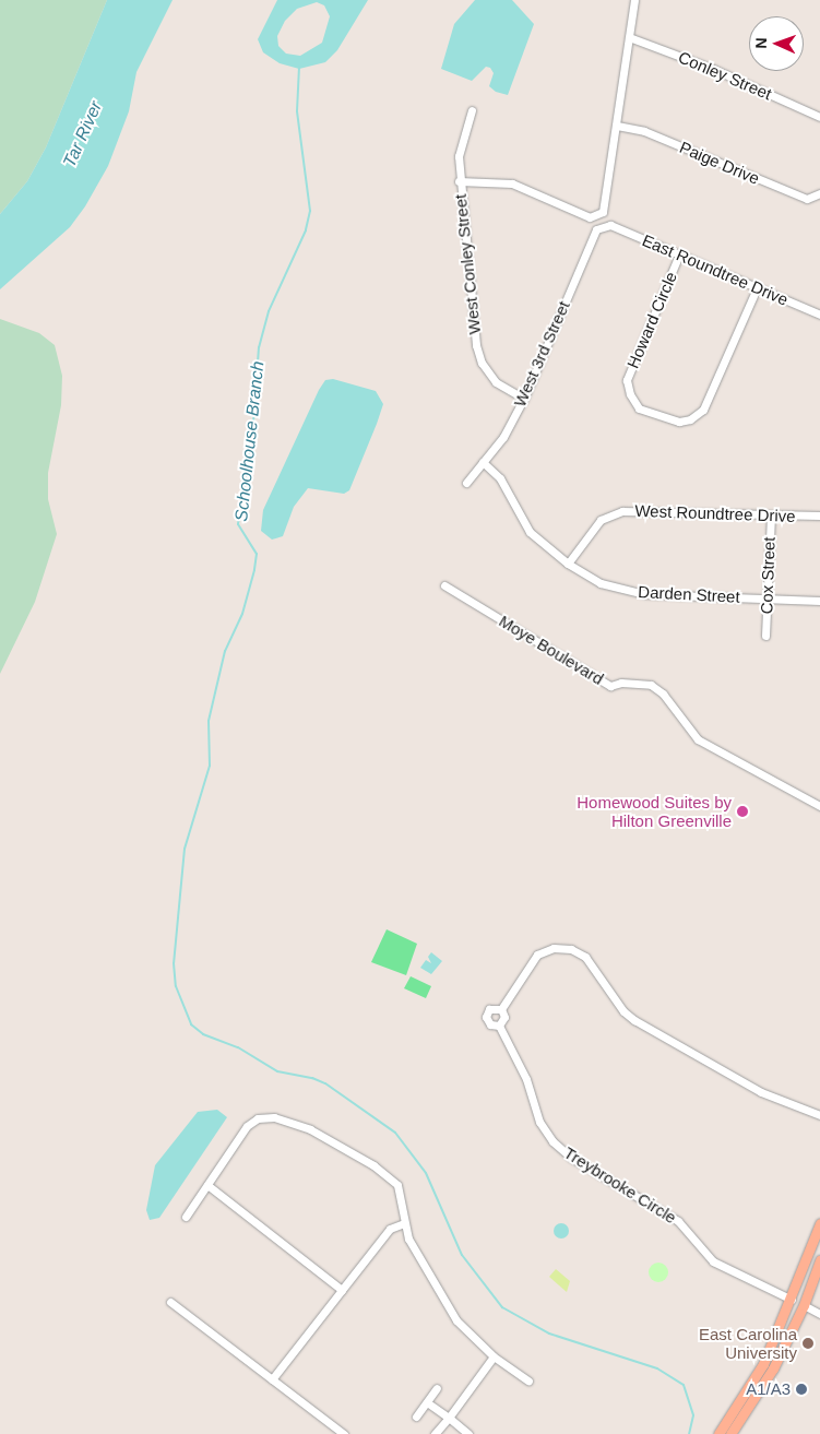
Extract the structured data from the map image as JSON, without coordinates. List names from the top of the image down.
{
  "streets": {
    "street": [
      "Conley Street",
      "Paige Drive",
      "West Conley Street",
      "East Roundtree Drive",
      "Howard Circle",
      "West 3rd Street",
      "West Roundtree Drive",
      "Cox Street",
      "Darden Street",
      "Moye Boulevard",
      "Treybrooke Circle"
    ]
  },
  "crossings": [
    ["West Conley Street", "West 3rd Street"],
    ["East Roundtree Drive", "Howard Circle"],
    ["East Roundtree Drive", "West 3rd Street"],
    ["West 3rd Street", "Darden Street"],
    ["West Roundtree Drive", "Cox Street"],
    ["West Roundtree Drive", "Darden Street"],
    ["Cox Street", "Darden Street"]
  ],
  "water": ["Tar River", "Schoolhouse Branch"],
  "places": ["Homewood Suites by Hilton Greenville", "East Carolina University", "A1/A3"],
  "north": "left"
}
